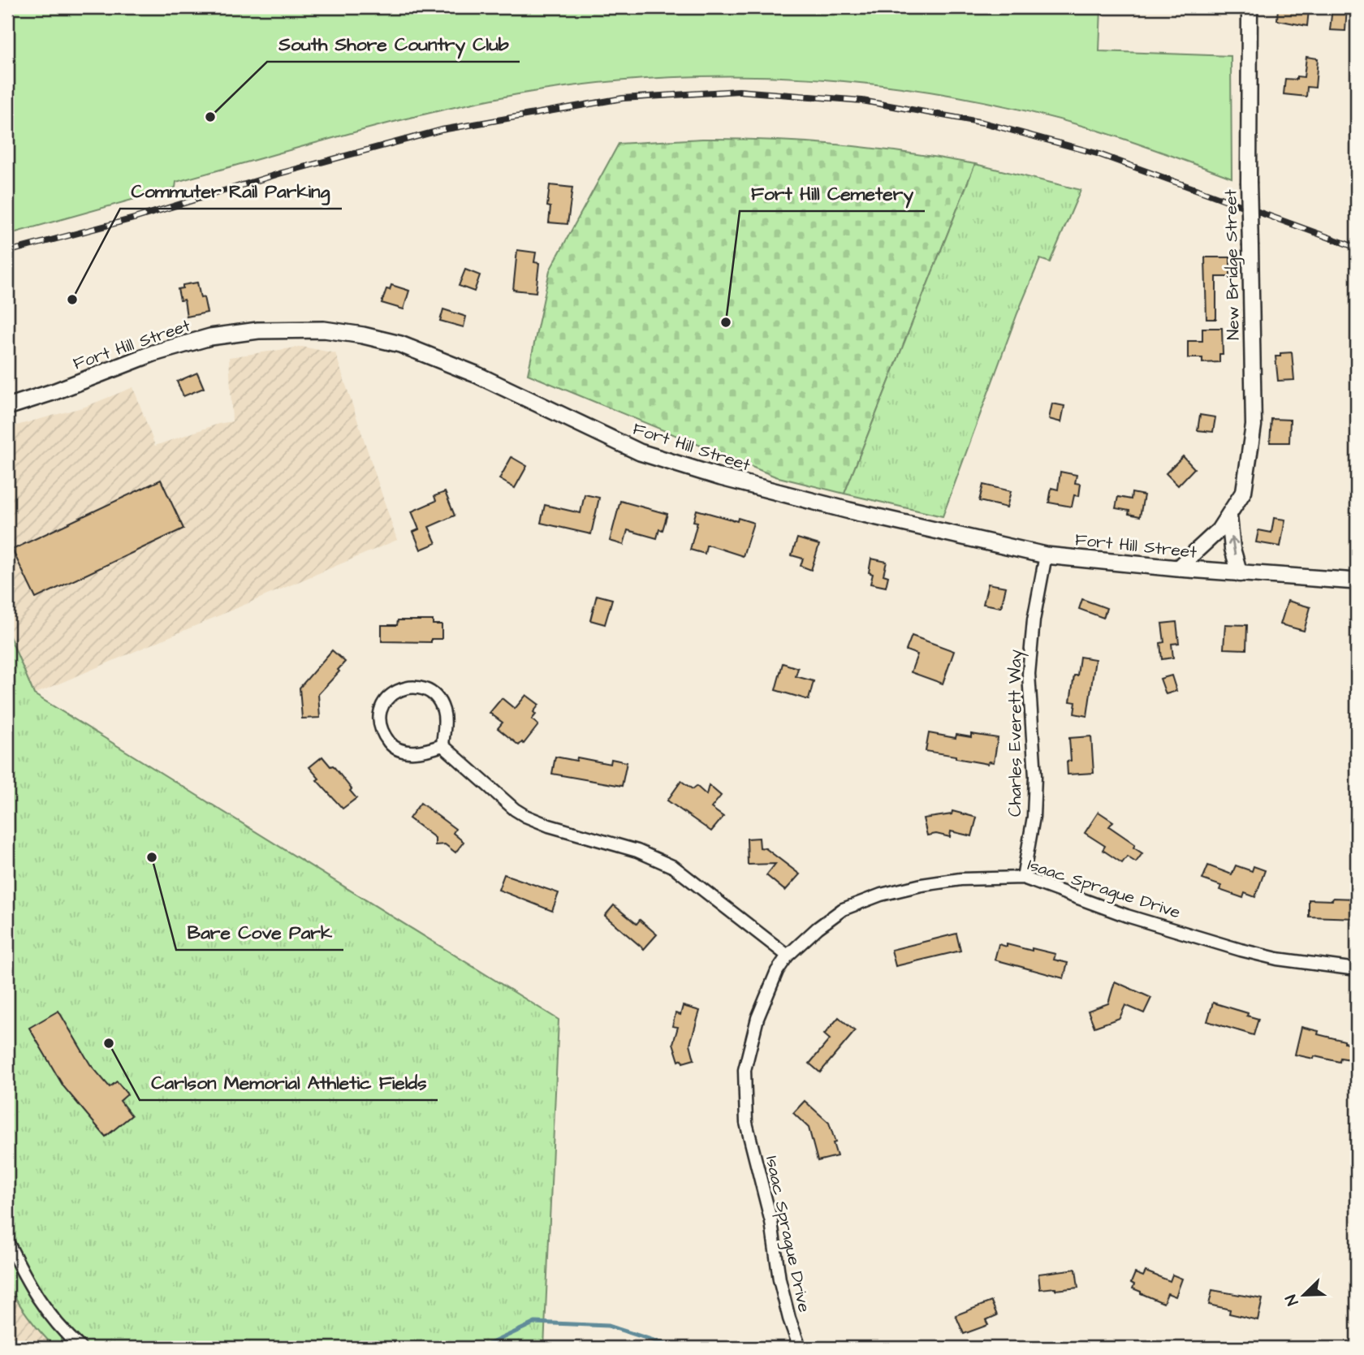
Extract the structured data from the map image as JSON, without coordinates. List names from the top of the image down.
{
  "streets": {
    "main road": ["Fort Hill Street"],
    "street": ["New Bridge Street", "Charles Everett Way", "Isaac Sprague Drive"]
  },
  "crossings": [
    ["New Bridge Street", "Fort Hill Street"],
    ["Fort Hill Street", "Charles Everett Way"],
    ["Charles Everett Way", "Isaac Sprague Drive"]
  ],
  "places": [
    "South Shore Country Club",
    "Commuter Rail Parking",
    "Fort Hill Cemetery",
    "Bare Cove Park",
    "Carlson Memorial Athletic Fields"
  ],
  "north": "bottom left"
}
